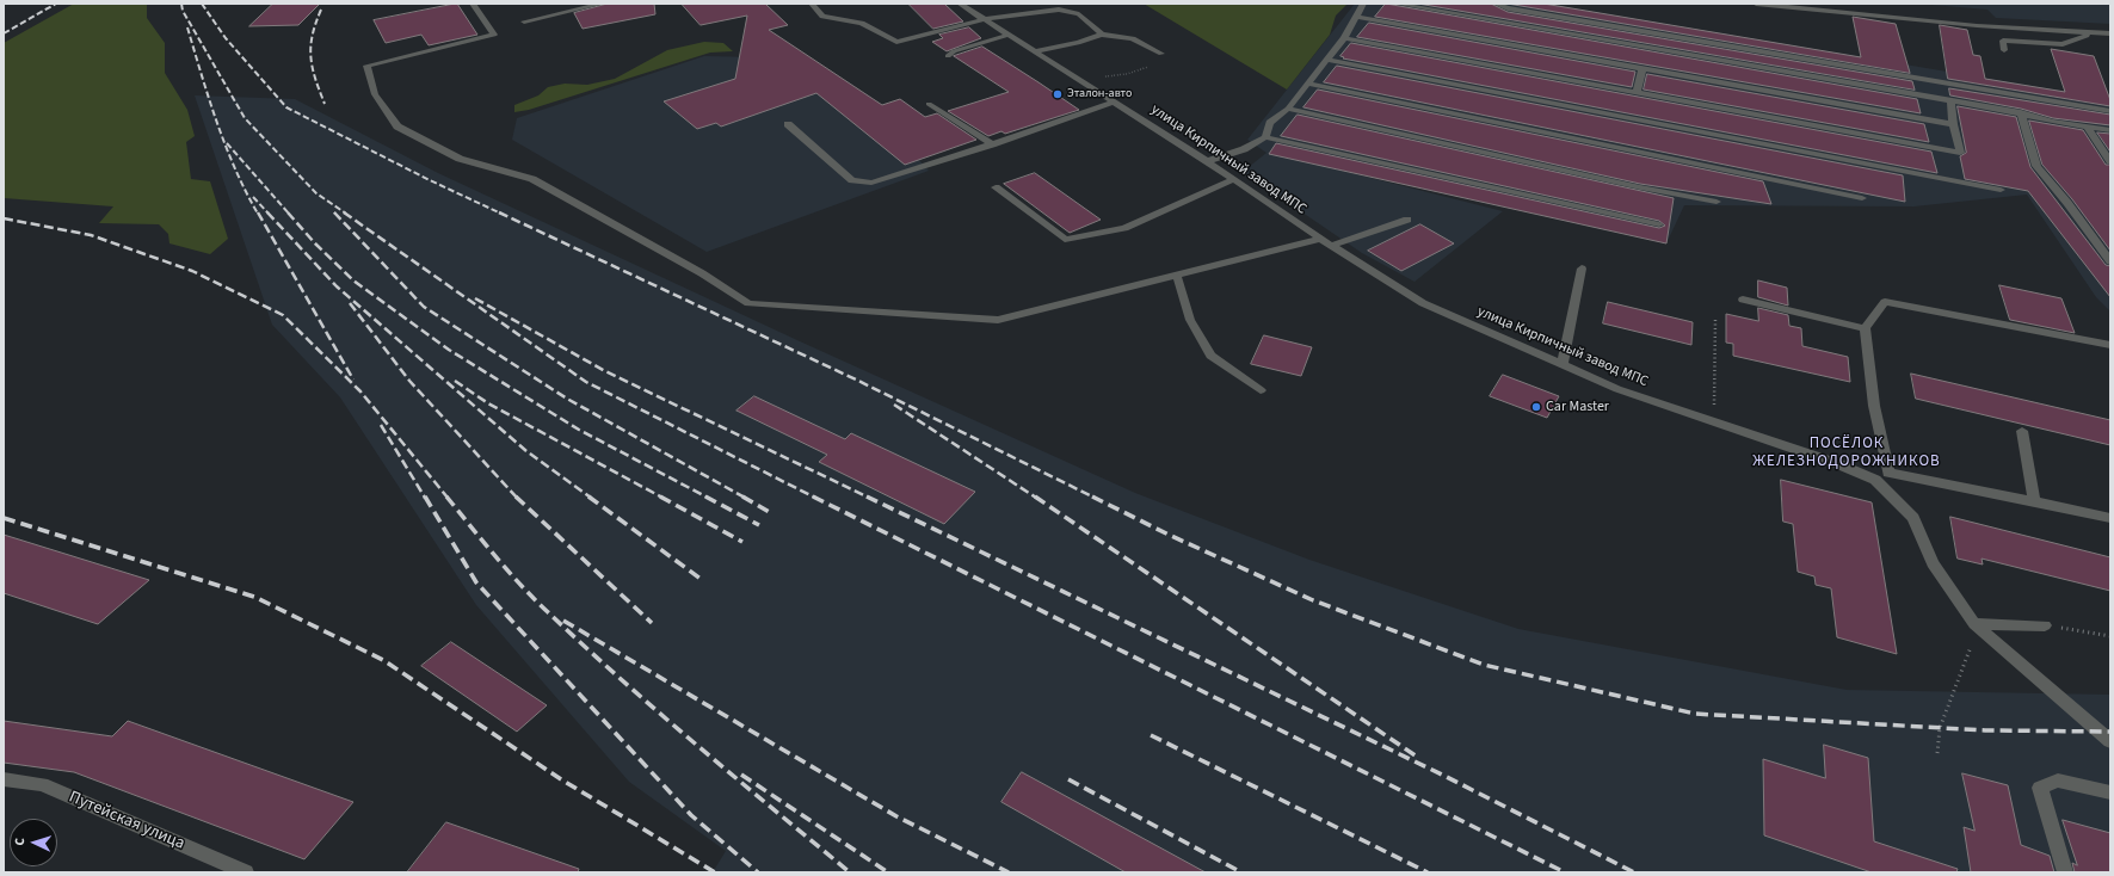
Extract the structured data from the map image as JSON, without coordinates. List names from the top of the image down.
{
  "streets": {
    "street": ["улица Кирпичный завод МПС", "Путейская улица"]
  },
  "districts": ["ПОСЁЛОК ЖЕЛЕЗНОДОРОЖНИКОВ"],
  "places": ["Эталон-авто", "Car Master"],
  "north": "left"
}
